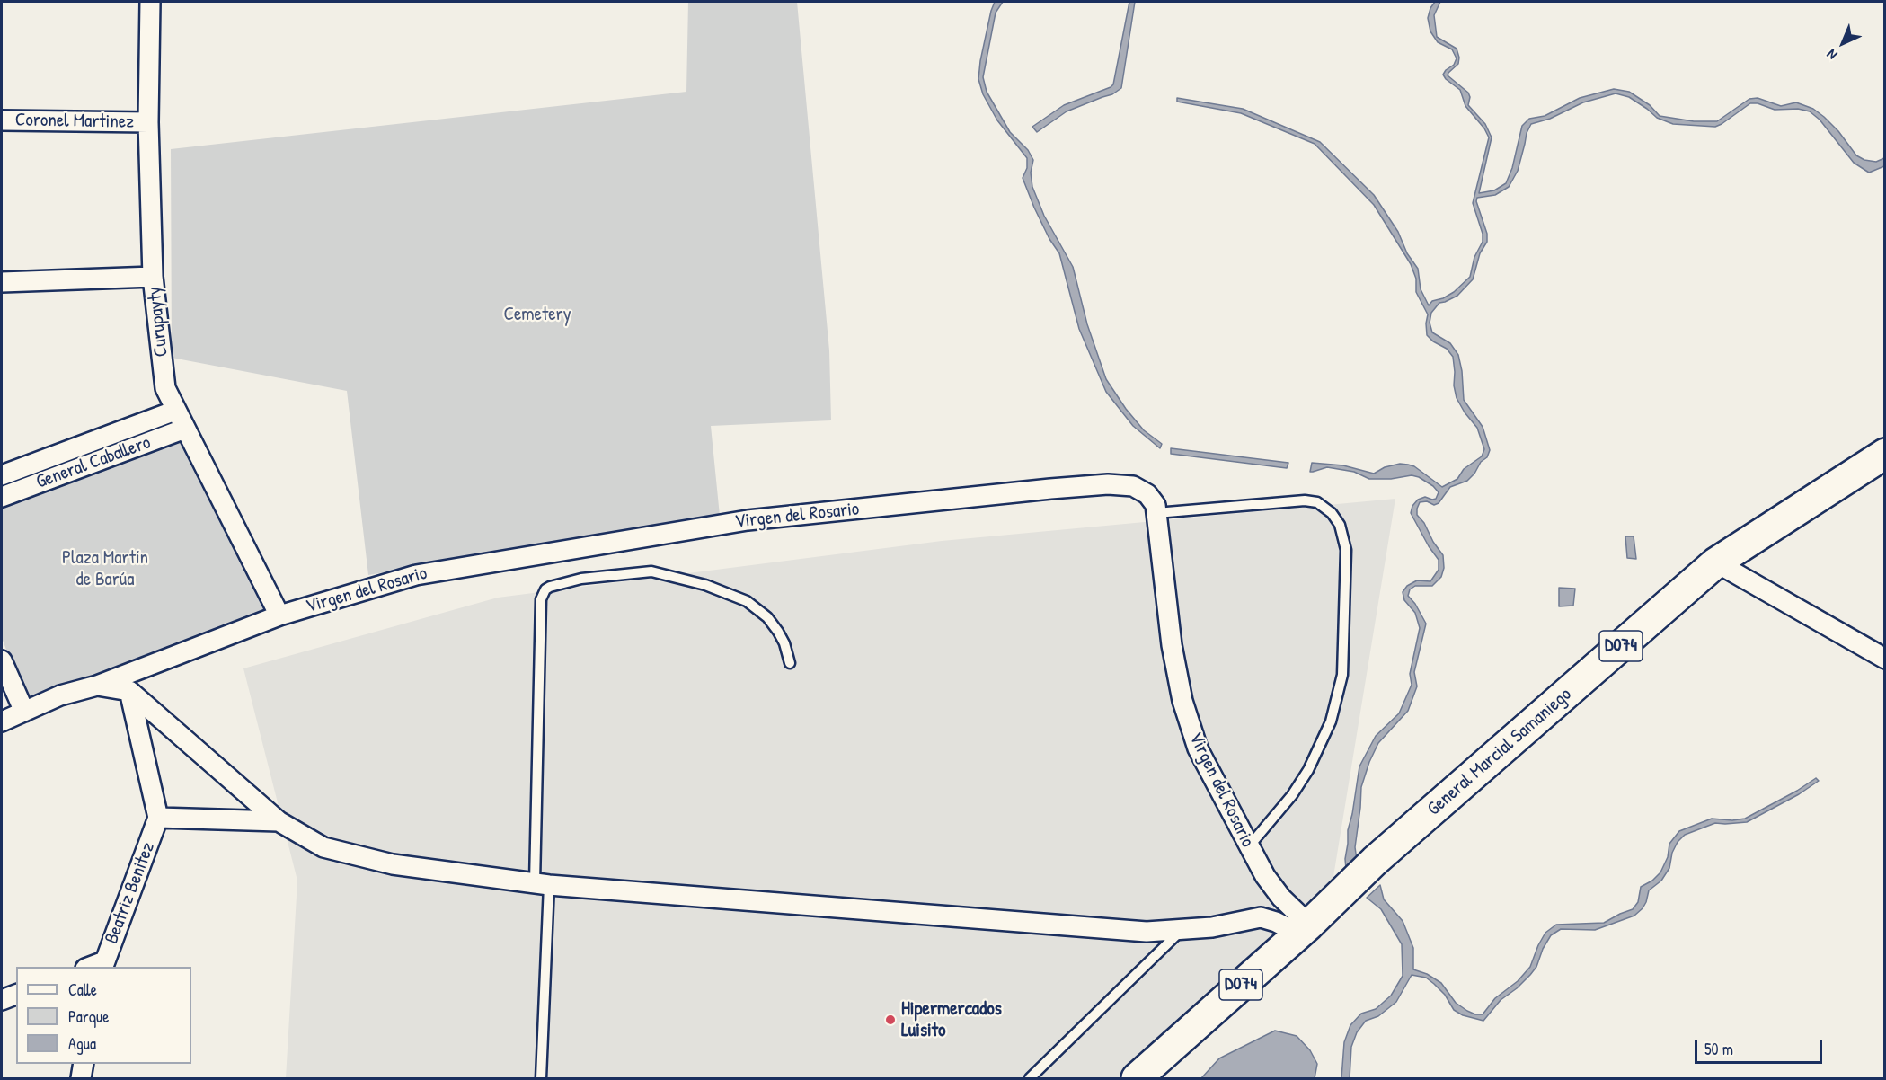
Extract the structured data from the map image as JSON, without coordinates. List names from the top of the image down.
{
  "streets": {
    "main road": ["D074", "General Marcial Samaniego"],
    "street": [
      "Coronel Martinez",
      "Curupayty",
      "General Caballero",
      "Virgen del Rosario",
      "Beatriz Benitez"
    ]
  },
  "crossings": [
    ["Coronel Martinez", "Curupayty"],
    ["Curupayty", "General Caballero"],
    ["Curupayty", "Virgen del Rosario"],
    ["Virgen del Rosario", "General Marcial Samaniego"]
  ],
  "parks": ["Cemetery", "Plaza Martín de Barúa"],
  "places": ["Hipermercados Luisito"],
  "legend": ["Calle", "Parque", "Agua"],
  "scale_bar": "50 m",
  "north": "bottom left"
}
